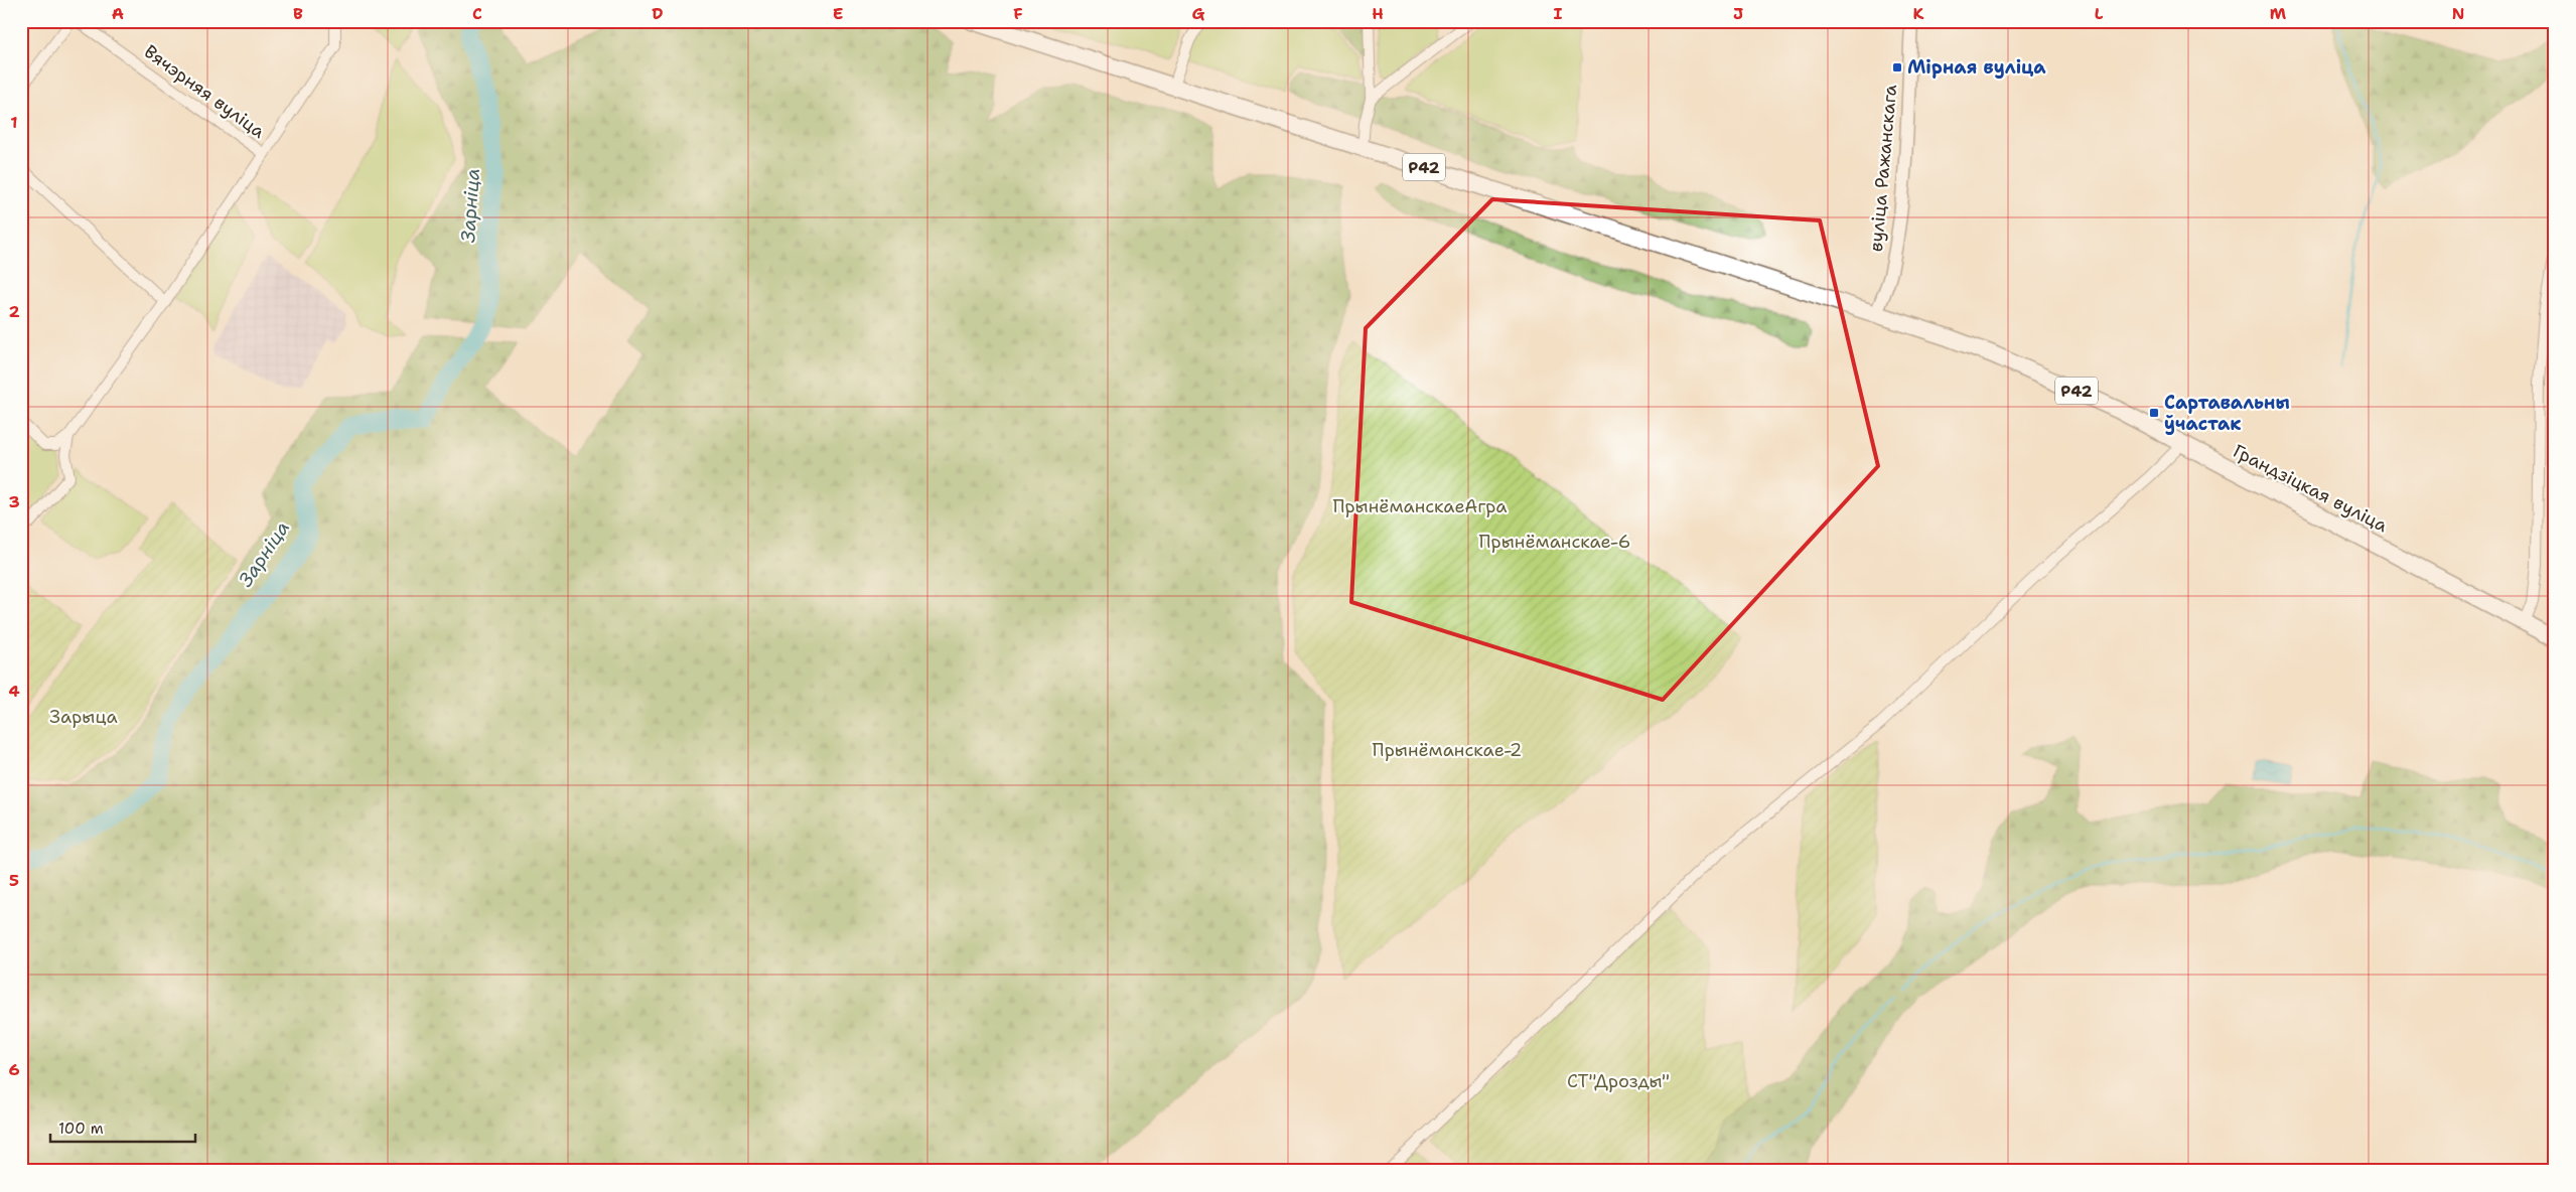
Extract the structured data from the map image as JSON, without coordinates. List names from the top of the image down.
{
  "streets": {
    "main road": ["Р42", "Грандзіцкая вуліца"],
    "street": ["Вячэрняя вуліца", "вуліца Ражанскага"]
  },
  "crossings": [
    ["Р42", "вуліца Ражанскага"],
    ["Р42", "Грандзіцкая вуліца"],
    ["вуліца Ражанскага", "Грандзіцкая вуліца"]
  ],
  "water": ["Зарніца"],
  "parks": [
    "ПрынёманскаеАгра",
    "Прынёманскае-6",
    "Зарыца",
    "Прынёманскае-2",
    "СТ\"Дрозды\""
  ],
  "places": {
    "transit": ["Мірная вуліца", "Сартавальны ўчастак"]
  },
  "scale_bar": "100 m",
  "grid": {
    "columns": [
      "A",
      "B",
      "C",
      "D",
      "E",
      "F",
      "G",
      "H",
      "I",
      "J",
      "K",
      "L",
      "M",
      "N"
    ],
    "rows": [
      "1",
      "2",
      "3",
      "4",
      "5",
      "6"
    ]
  }
}
